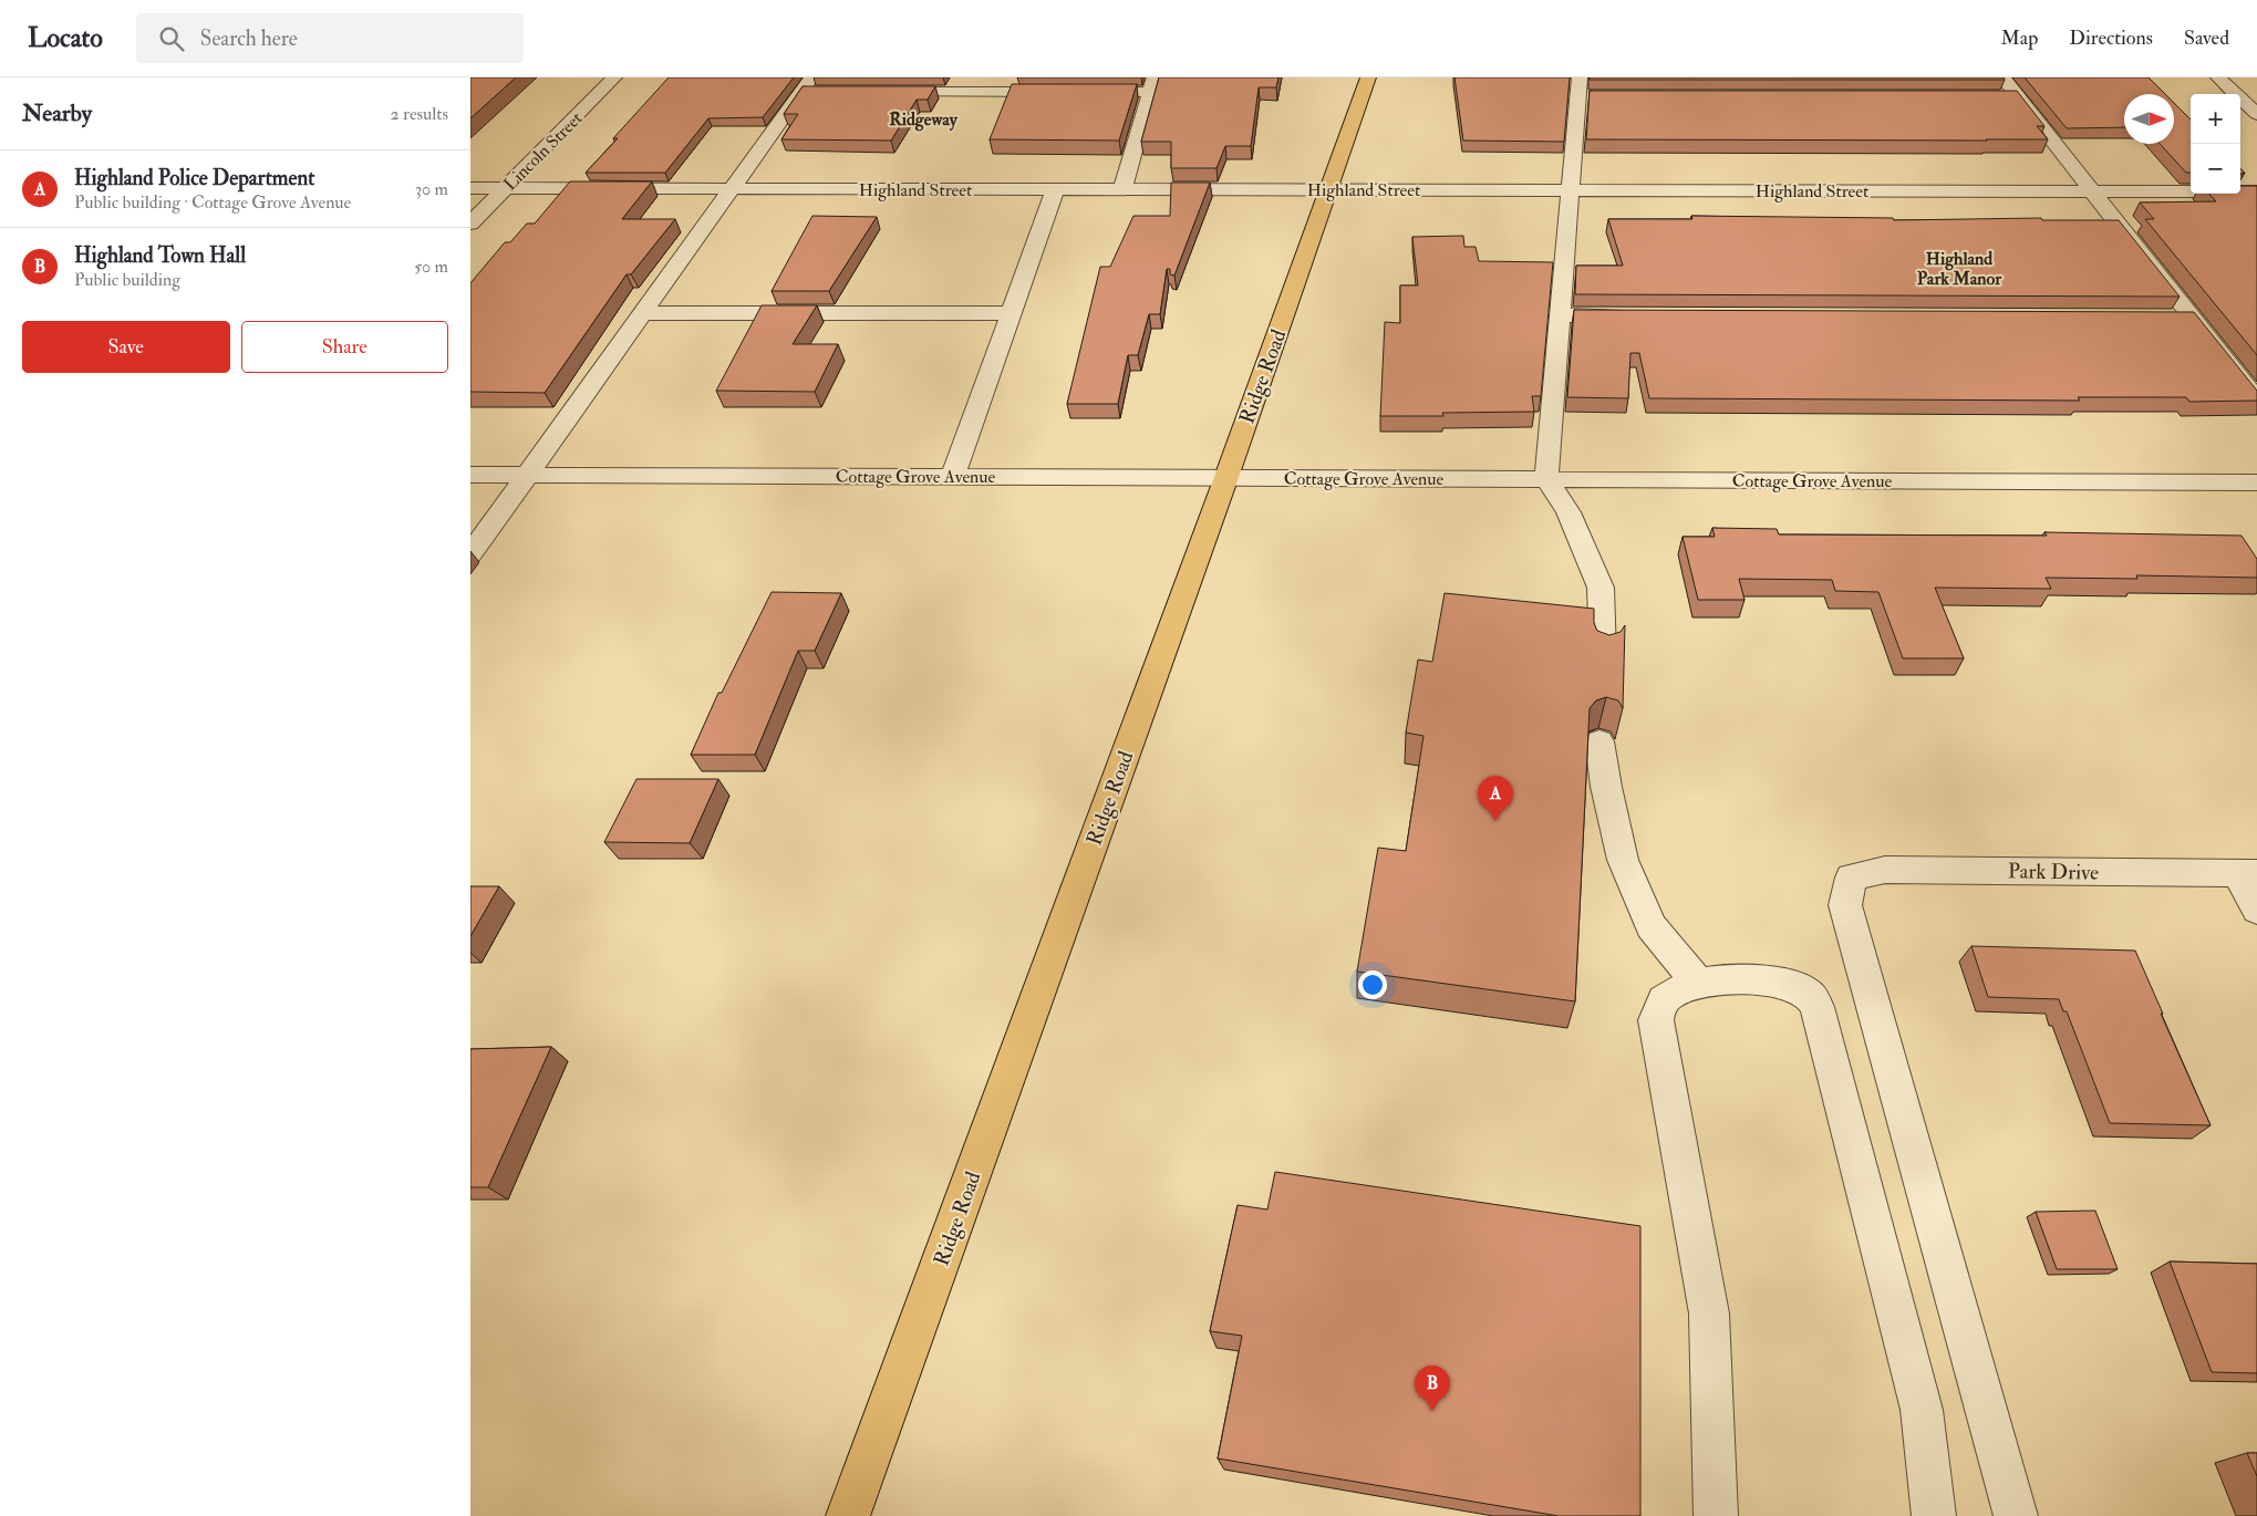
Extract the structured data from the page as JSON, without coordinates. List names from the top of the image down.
{
  "streets": {
    "main road": ["Ridge Road"],
    "street": [
      "Lincoln Street",
      "Highland Street",
      "Cottage Grove Avenue",
      "Park Drive"
    ]
  },
  "crossings": [
    ["Lincoln Street", "Highland Street"],
    ["Highland Street", "Ridge Road"],
    ["Ridge Road", "Cottage Grove Avenue"]
  ],
  "districts": ["Ridgeway", "Highland Park Manor"],
  "north": "right",
  "page": {
    "header": "Locato",
    "search": "Search here",
    "nav": ["Map", "Directions", "Saved"],
    "heading": ["Nearby", "2 results"],
    "map_buttons": ["+", "−"],
    "list": [
      {
        "mark": "A",
        "name": "Highland Police Department",
        "note": "Public building · Cottage Grove Avenue",
        "value": "30 m"
      },
      {
        "mark": "B",
        "name": "Highland Town Hall",
        "note": "Public building",
        "value": "50 m"
      }
    ],
    "buttons": ["Save", "Share"],
    "pins": ["A", "B"]
  }
}
